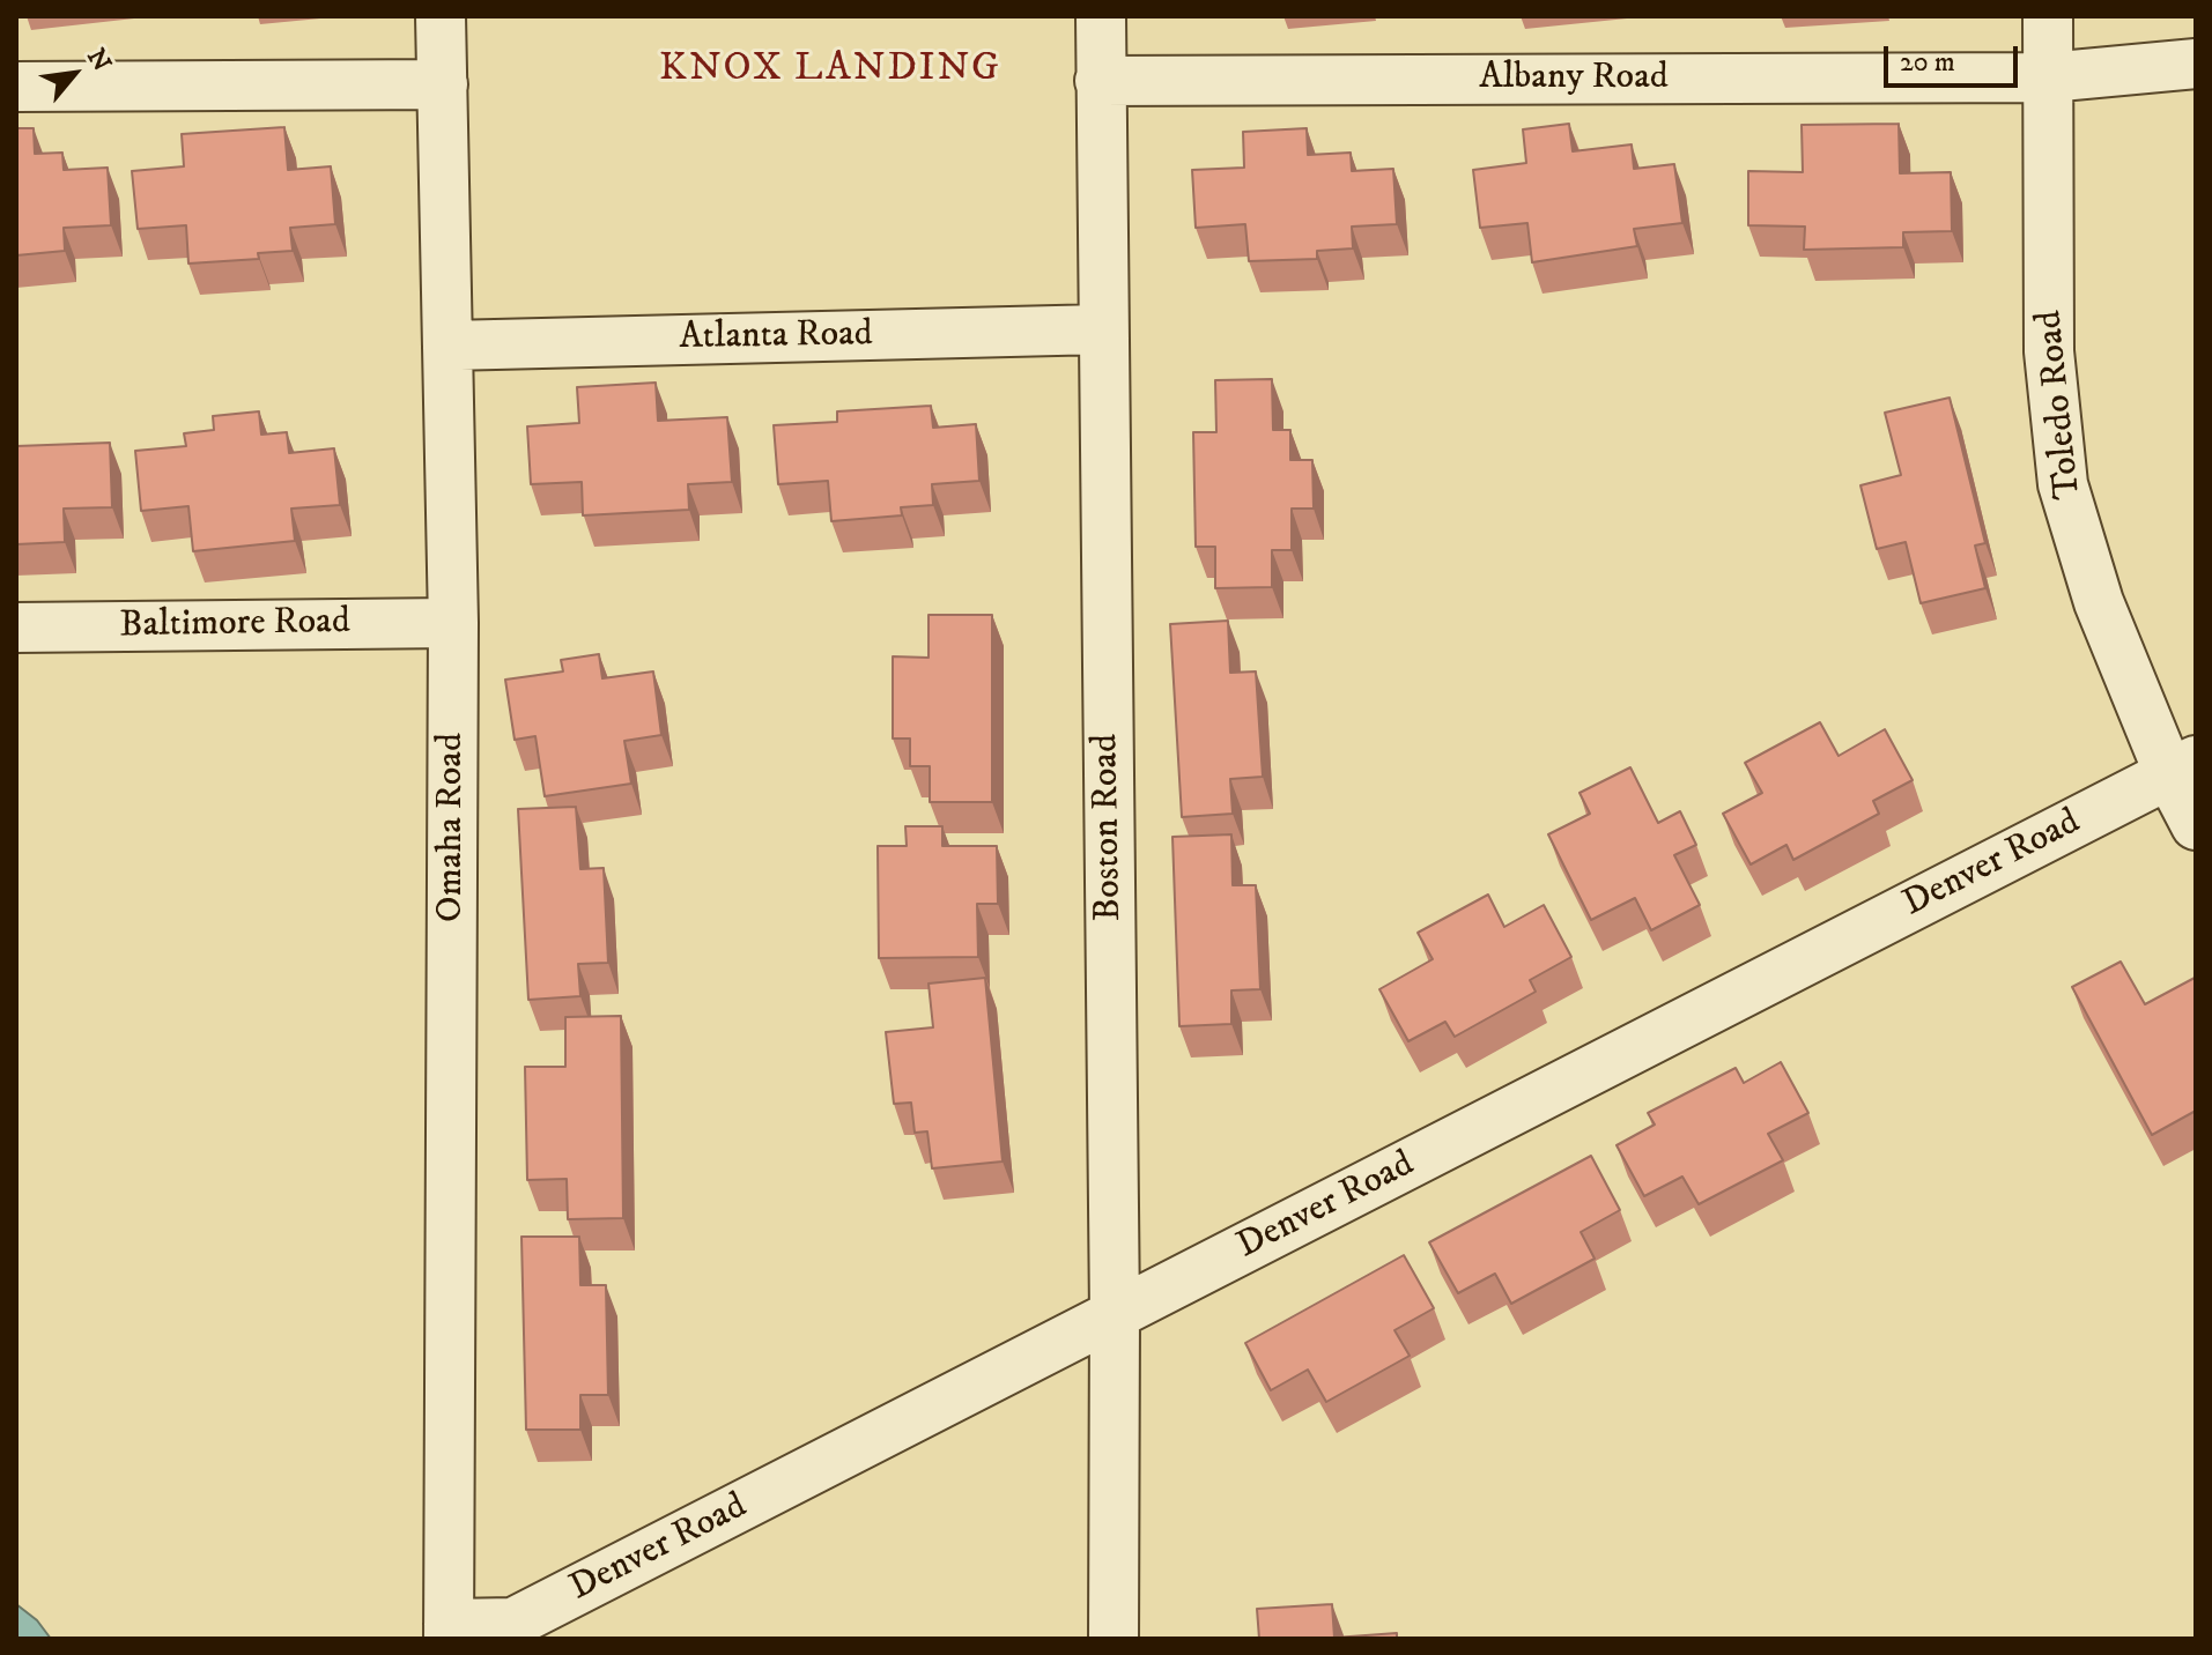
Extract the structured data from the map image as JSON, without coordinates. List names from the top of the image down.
{
  "streets": {
    "street": [
      "Albany Road",
      "Atlanta Road",
      "Toledo Road",
      "Baltimore Road",
      "Omaha Road",
      "Boston Road",
      "Denver Road"
    ]
  },
  "crossings": [
    ["Albany Road", "Toledo Road"],
    ["Albany Road", "Boston Road"],
    ["Atlanta Road", "Omaha Road"],
    ["Atlanta Road", "Boston Road"],
    ["Toledo Road", "Denver Road"],
    ["Baltimore Road", "Omaha Road"],
    ["Omaha Road", "Denver Road"],
    ["Boston Road", "Denver Road"]
  ],
  "districts": ["KNOX LANDING"],
  "scale_bar": "20 m",
  "north": "top right"
}
